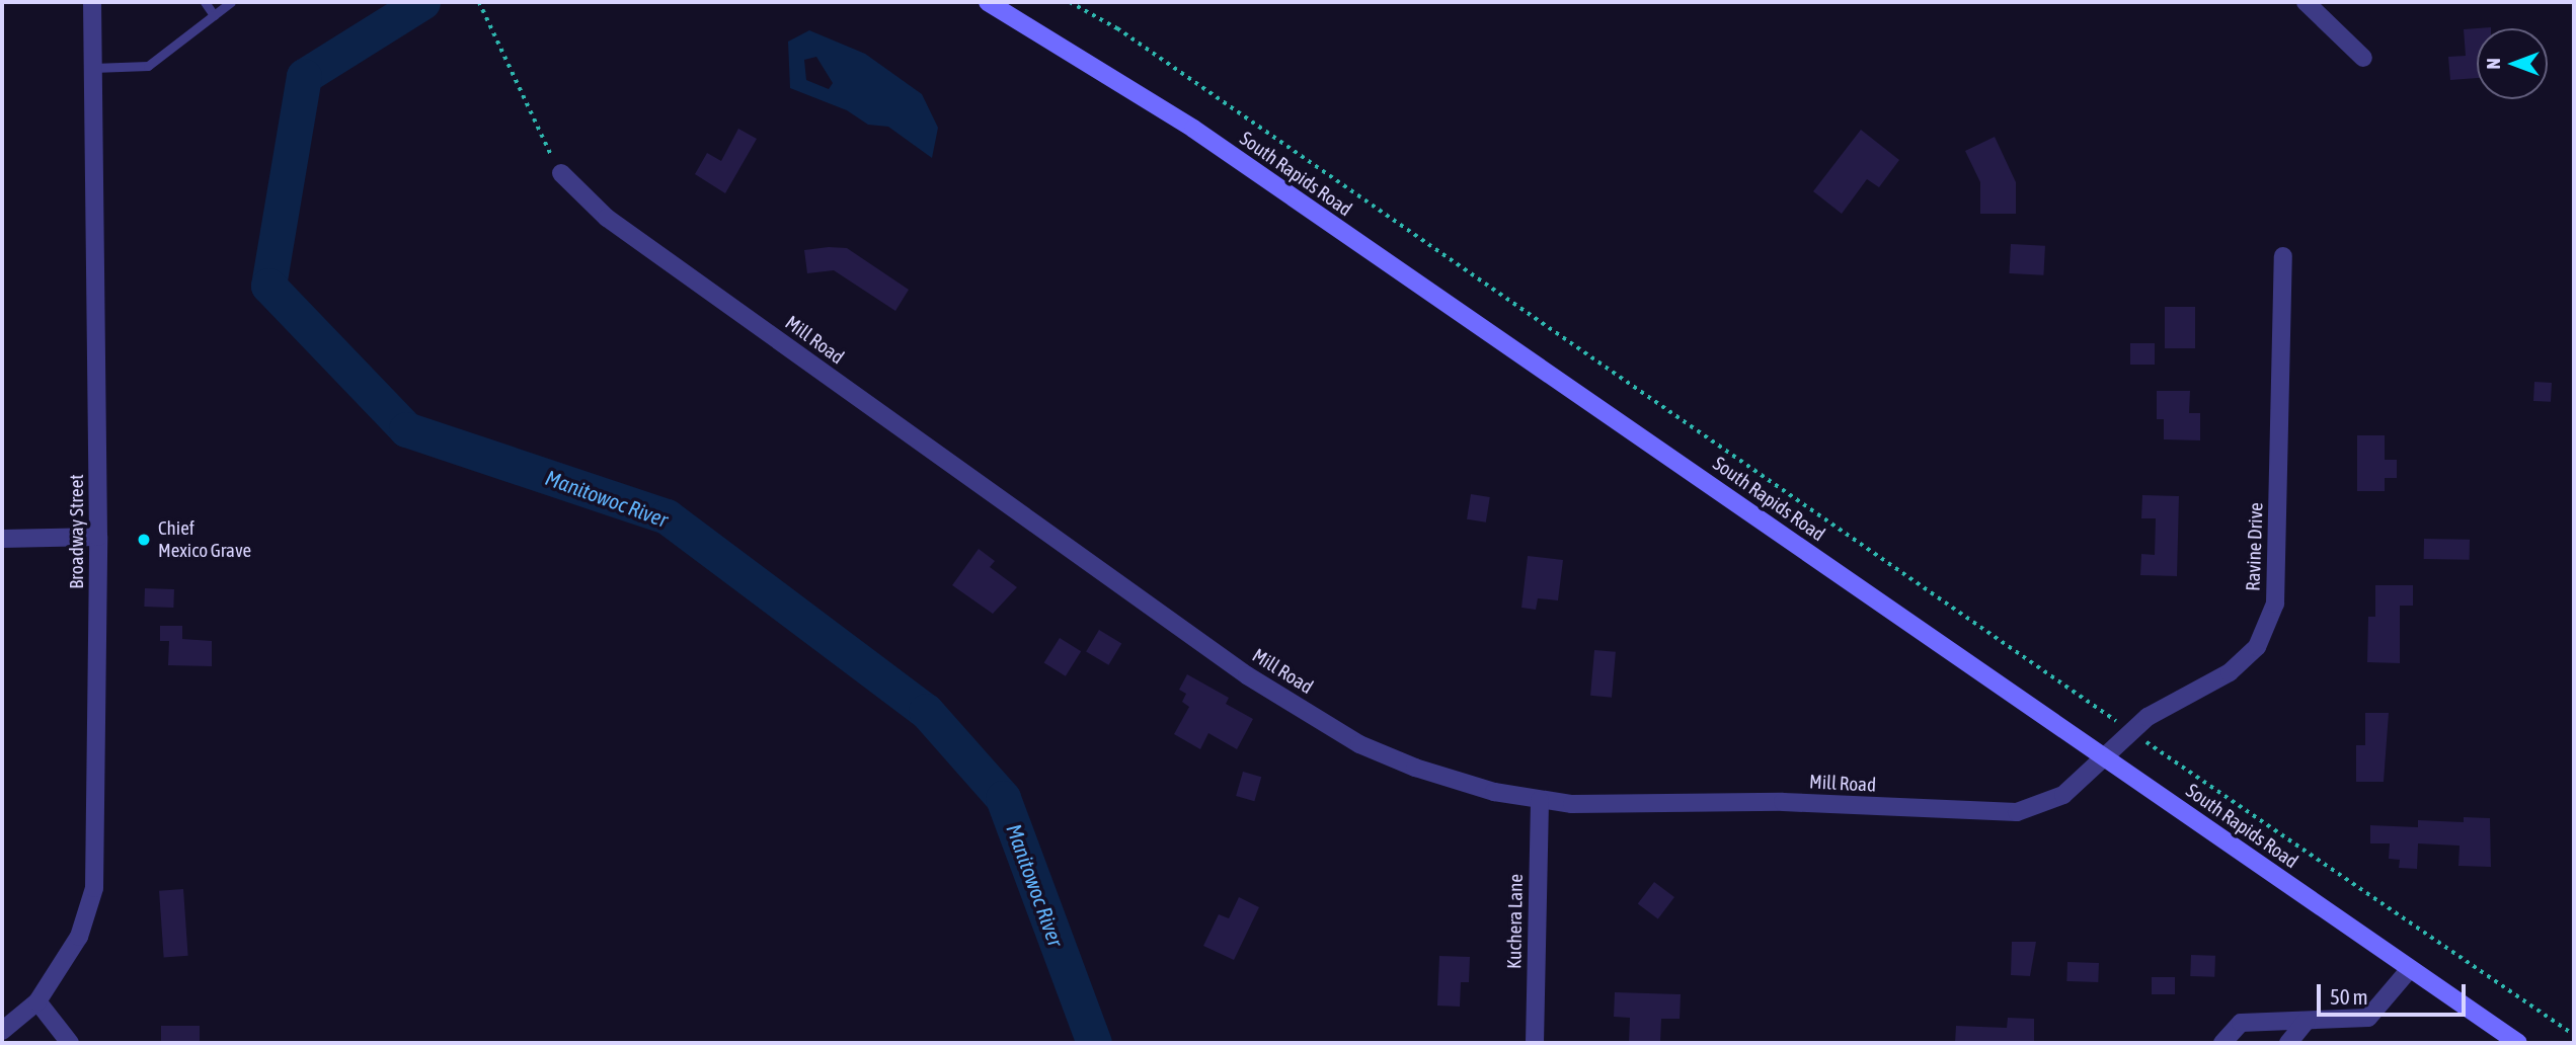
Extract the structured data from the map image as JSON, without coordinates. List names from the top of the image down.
{
  "streets": {
    "main road": ["South Rapids Road"],
    "street": [
      "Mill Road",
      "Broadway Street",
      "Ravine Drive",
      "Kuchera Lane"
    ]
  },
  "crossings": [
    ["South Rapids Road", "Mill Road"],
    ["South Rapids Road", "Ravine Drive"],
    ["Mill Road", "Ravine Drive"],
    ["Mill Road", "Kuchera Lane"]
  ],
  "water": ["Manitowoc River"],
  "places": ["Chief Mexico Grave"],
  "scale_bar": "50 m",
  "north": "left"
}
